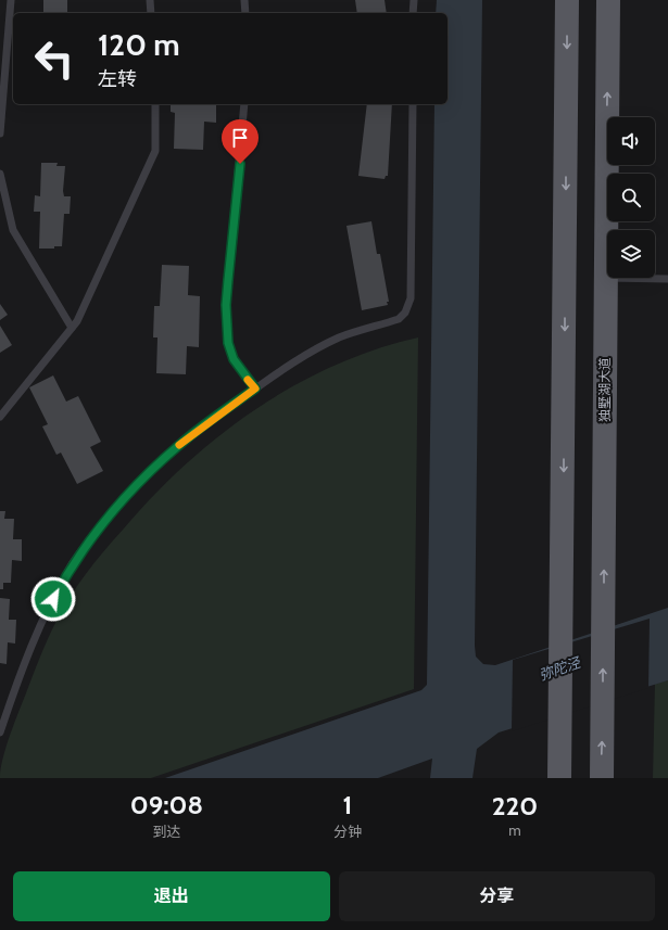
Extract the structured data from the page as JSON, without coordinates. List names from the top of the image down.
{
  "streets": {
    "main road": ["独墅湖大道"]
  },
  "water": ["弥陀泾"],
  "page": {
    "turn": ["120 m", "左转"],
    "eta": [
      "09:08",
      "到达",
      "1",
      "分钟",
      "220",
      "m"
    ],
    "buttons": ["退出", "分享"]
  }
}
